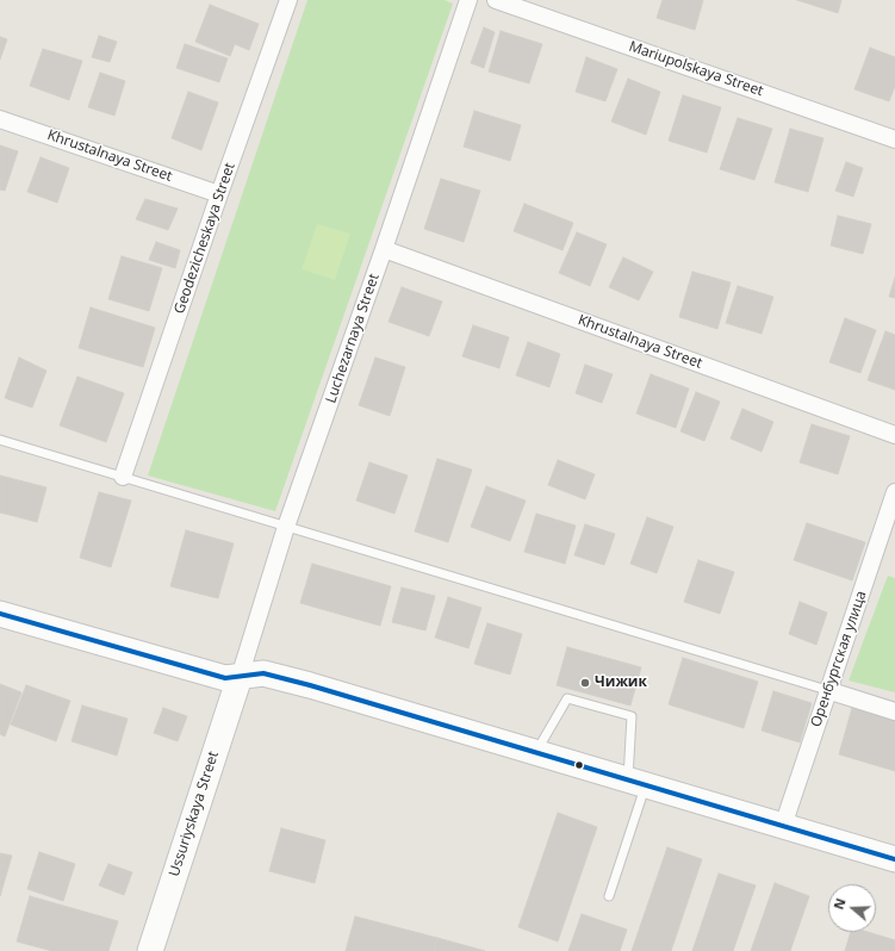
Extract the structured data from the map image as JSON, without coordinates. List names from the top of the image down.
{
  "streets": {
    "street": [
      "Mariupolskaya Street",
      "Khrustalnaya Street",
      "Geodezicheskaya Street",
      "Luchezarnaya Street",
      "Оренбургская улица",
      "Ussuriyskaya Street"
    ]
  },
  "crossings": [
    ["Khrustalnaya Street", "Geodezicheskaya Street"],
    ["Khrustalnaya Street", "Luchezarnaya Street"],
    ["Luchezarnaya Street", "Ussuriyskaya Street"]
  ],
  "places": ["Чижик"],
  "north": "left"
}
